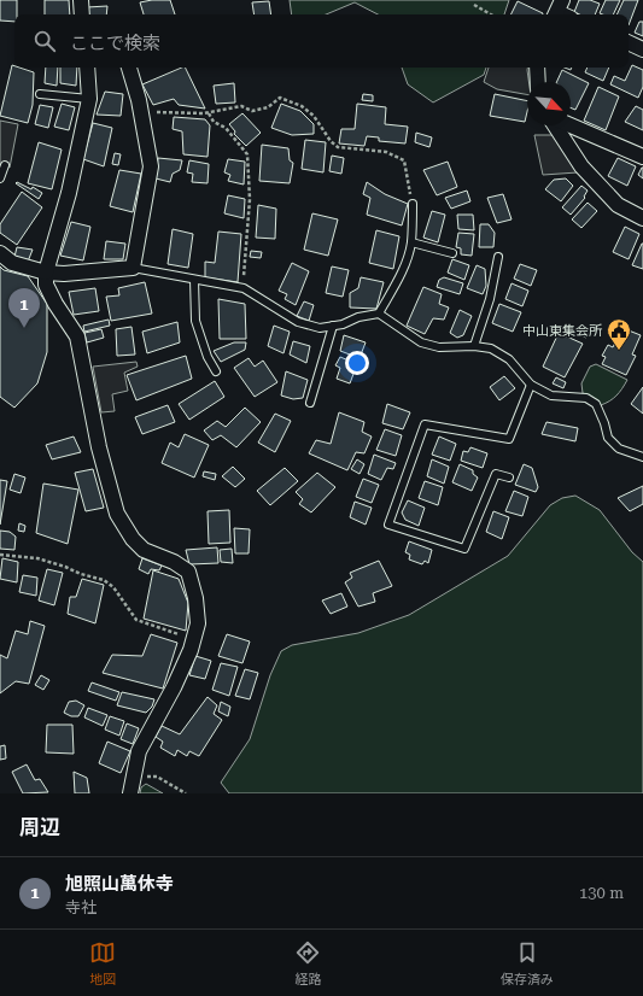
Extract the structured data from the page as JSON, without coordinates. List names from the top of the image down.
{
  "places": {
    "public building": ["中山東集会所"]
  },
  "north": "bottom right",
  "page": {
    "search": "ここで検索",
    "pins": "1",
    "heading": "周辺",
    "list": [
      {
        "mark": "1",
        "name": "旭照山萬休寺",
        "note": "寺社",
        "value": "130 m"
      }
    ],
    "nav": ["地図", "経路", "保存済み"]
  }
}
